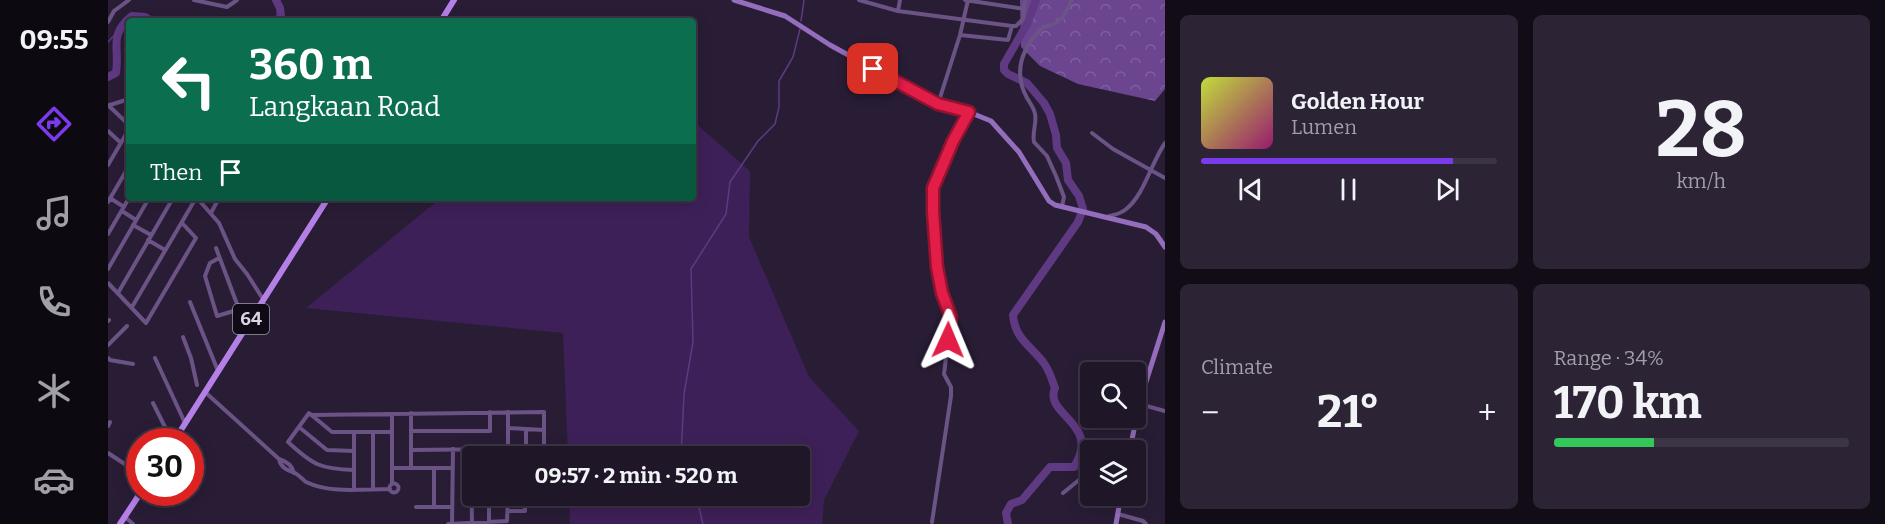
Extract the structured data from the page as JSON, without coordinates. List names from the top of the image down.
{
  "streets": {
    "main road": ["64"]
  },
  "page": {
    "tabs": "09:55",
    "tile": [
      ["28", "km/h"],
      "Climate",
      ["Range · 34%", "170 km"]
    ],
    "turn": ["360 m", "Langkaan Road"],
    "song": ["Golden Hour", "Lumen"],
    "then": "Then",
    "heat": ["−", "21°", "+"],
    "limit": "30",
    "trip": "09:57 · 2 min · 520 m"
  }
}
